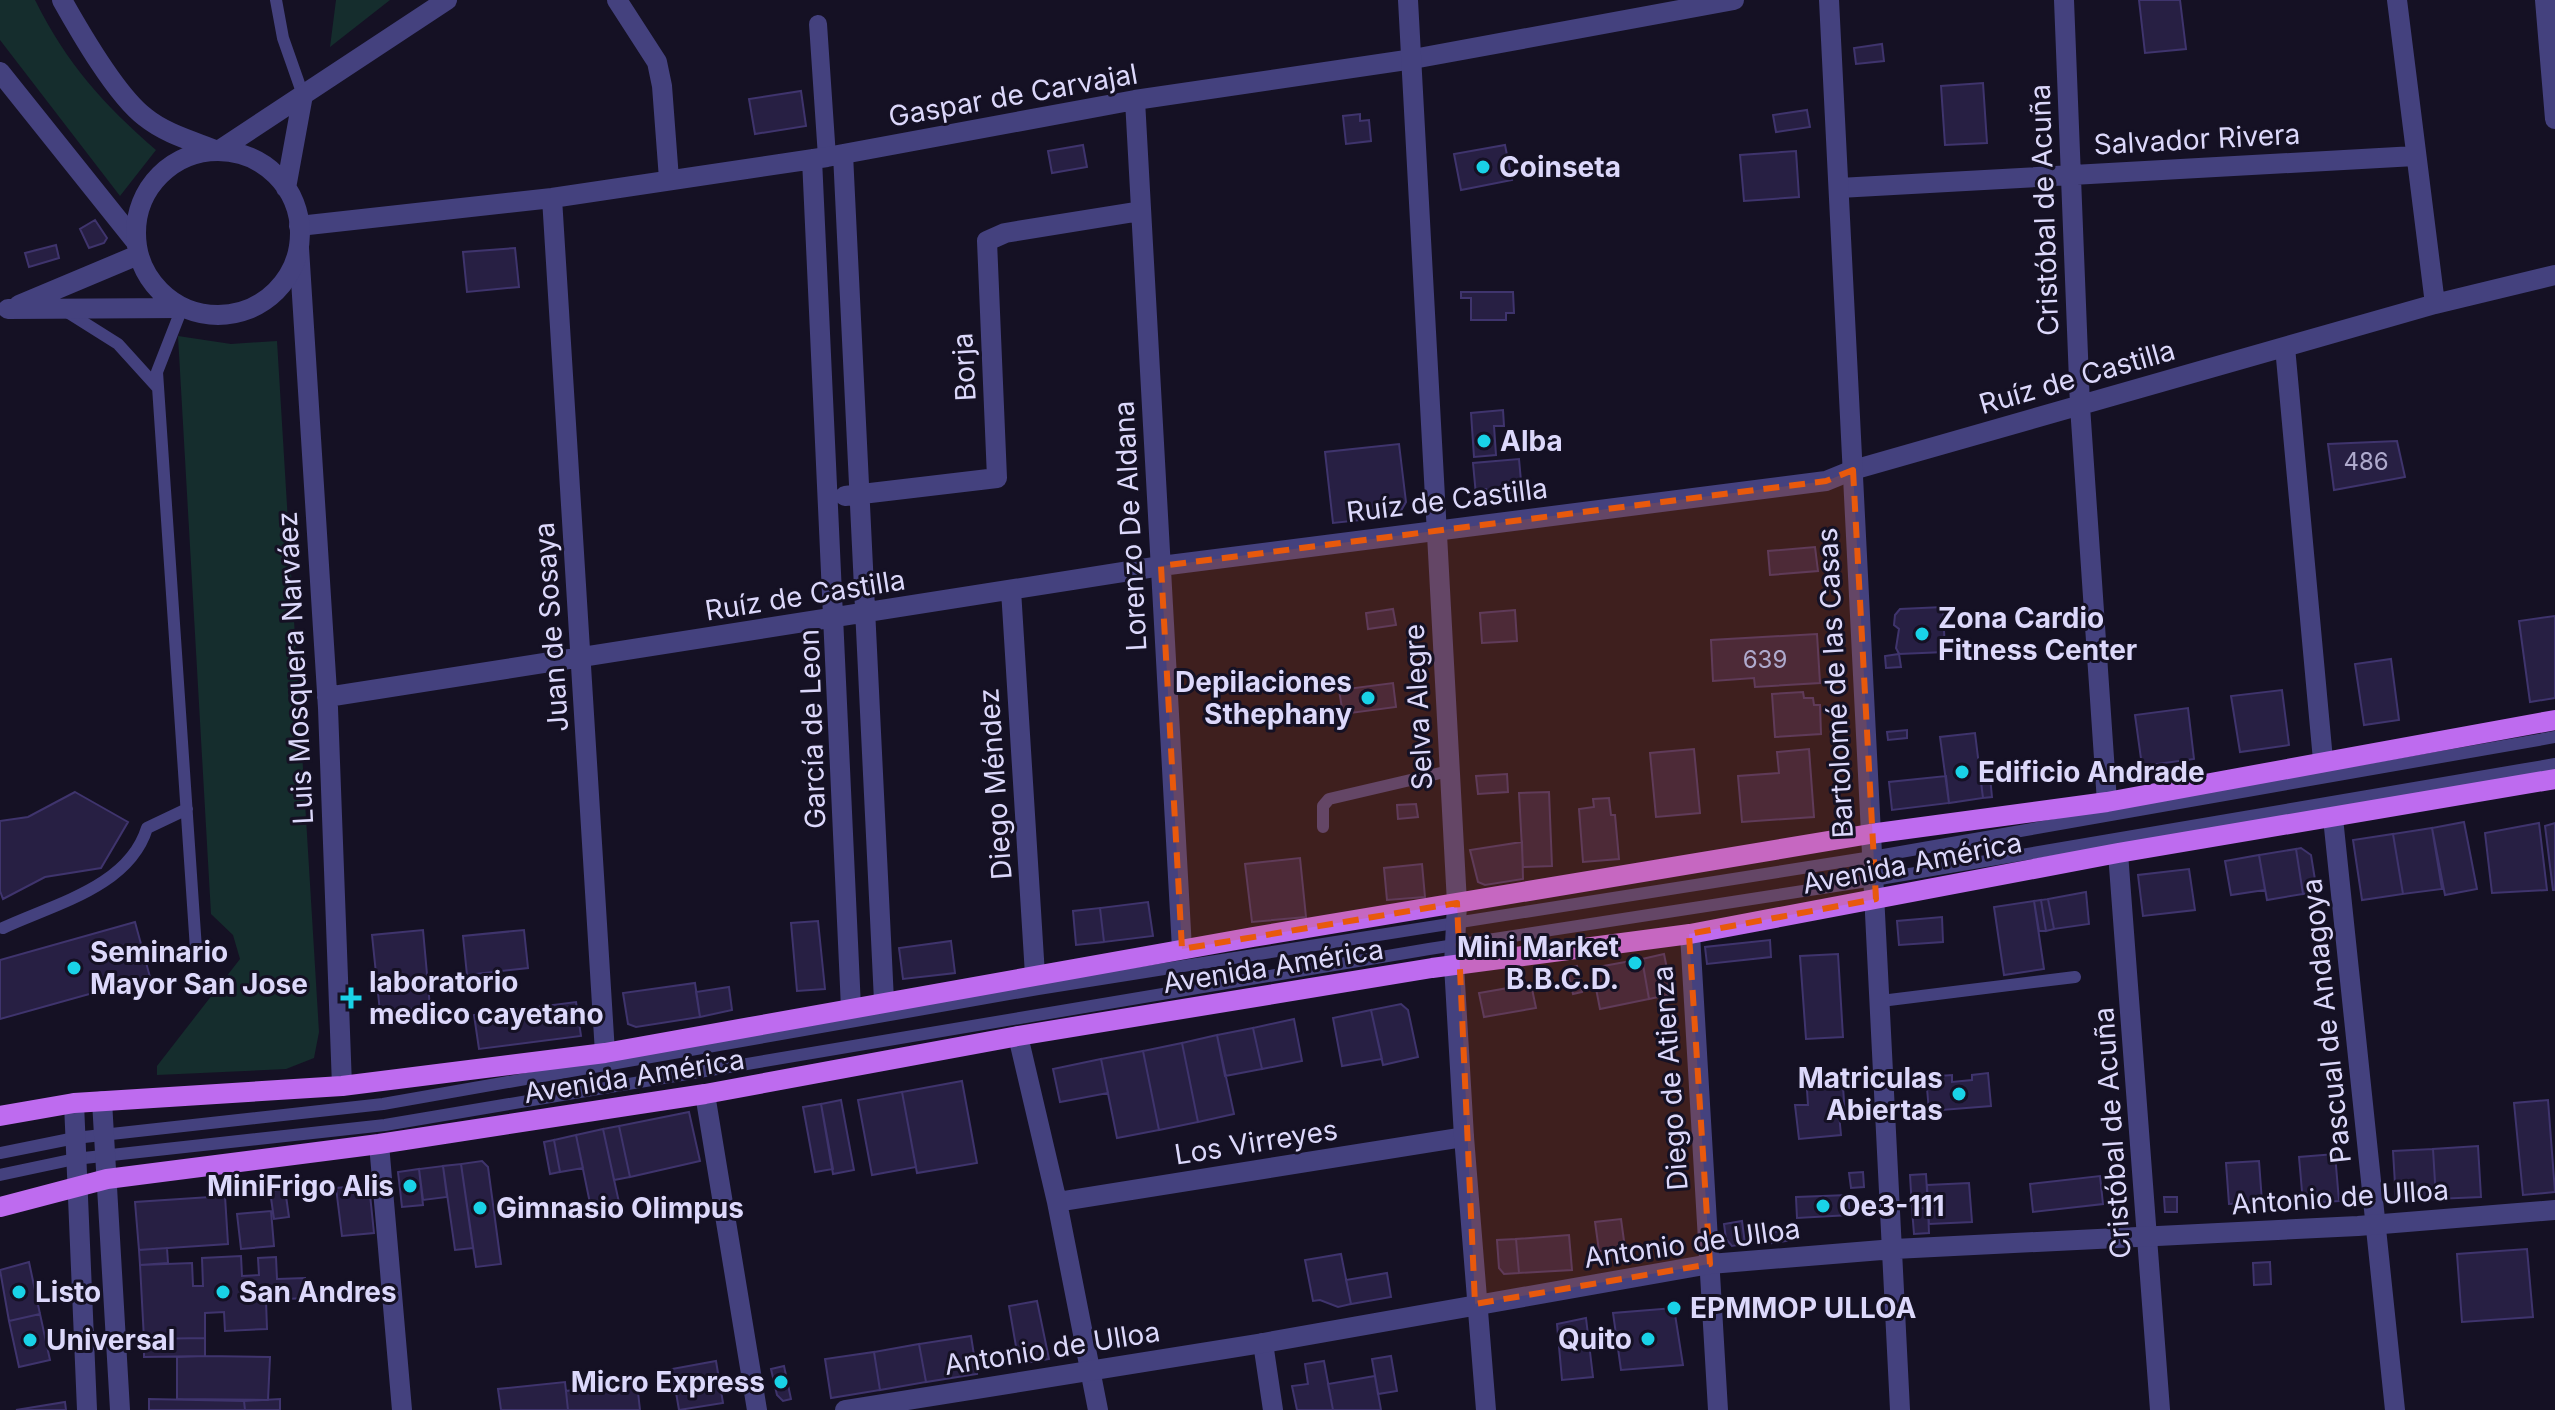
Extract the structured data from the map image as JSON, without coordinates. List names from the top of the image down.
{
  "streets": {
    "main road": ["Avenida América"],
    "street": [
      "Gaspar de Carvajal",
      "Salvador Rivera",
      "Cristóbal de Acuña",
      "Borja",
      "Ruíz de Castilla",
      "Lorenzo De Aldana",
      "Juan de Sosaya",
      "Luis Mosquera Narváez",
      "Bartolomé de las Casas",
      "Selva Alegre",
      "García de Leon",
      "Diego Méndez",
      "Pascual de Andagoya",
      "Diego de Atienza",
      "Los Virreyes",
      "Antonio de Ulloa"
    ]
  },
  "crossings": [
    ["Gaspar de Carvajal", "Lorenzo De Aldana"],
    ["Gaspar de Carvajal", "Juan de Sosaya"],
    ["Gaspar de Carvajal", "Luis Mosquera Narváez"],
    ["Gaspar de Carvajal", "Selva Alegre"],
    ["Gaspar de Carvajal", "García de Leon"],
    ["Salvador Rivera", "Cristóbal de Acuña"],
    ["Salvador Rivera", "Bartolomé de las Casas"],
    ["Cristóbal de Acuña", "Ruíz de Castilla"],
    ["Cristóbal de Acuña", "Avenida América"],
    ["Cristóbal de Acuña", "Antonio de Ulloa"],
    ["Borja", "Lorenzo De Aldana"],
    ["Borja", "García de Leon"],
    ["Ruíz de Castilla", "Lorenzo De Aldana"],
    ["Ruíz de Castilla", "Juan de Sosaya"],
    ["Ruíz de Castilla", "Luis Mosquera Narváez"],
    ["Ruíz de Castilla", "Bartolomé de las Casas"],
    ["Ruíz de Castilla", "Selva Alegre"],
    ["Ruíz de Castilla", "García de Leon"],
    ["Ruíz de Castilla", "Diego Méndez"],
    ["Lorenzo De Aldana", "Avenida América"],
    ["Juan de Sosaya", "Avenida América"],
    ["Luis Mosquera Narváez", "Avenida América"],
    ["Bartolomé de las Casas", "Avenida América"],
    ["Bartolomé de las Casas", "Antonio de Ulloa"],
    ["Selva Alegre", "Avenida América"],
    ["Selva Alegre", "Los Virreyes"],
    ["Selva Alegre", "Antonio de Ulloa"],
    ["García de Leon", "Avenida América"],
    ["Diego Méndez", "Avenida América"],
    ["Avenida América", "Pascual de Andagoya"],
    ["Avenida América", "Diego de Atienza"],
    ["Pascual de Andagoya", "Antonio de Ulloa"],
    ["Diego de Atienza", "Antonio de Ulloa"]
  ],
  "places": {
    "other": [
      "Coinseta",
      "Alba",
      "Zona Cardio Fitness Center",
      "Depilaciones Sthephany",
      "Edificio Andrade",
      "Mini Market B.B.C.D.",
      "Seminario Mayor San Jose",
      "Matriculas Abiertas",
      "MiniFrigo Alis",
      "Oe3-111",
      "Gimnasio Olimpus",
      "Listo",
      "San Andres",
      "EPMMOP ULLOA",
      "Quito",
      "Universal",
      "Micro Express"
    ],
    "health": ["laboratorio medico cayetano"]
  },
  "house_numbers": ["486", "639"]
}
